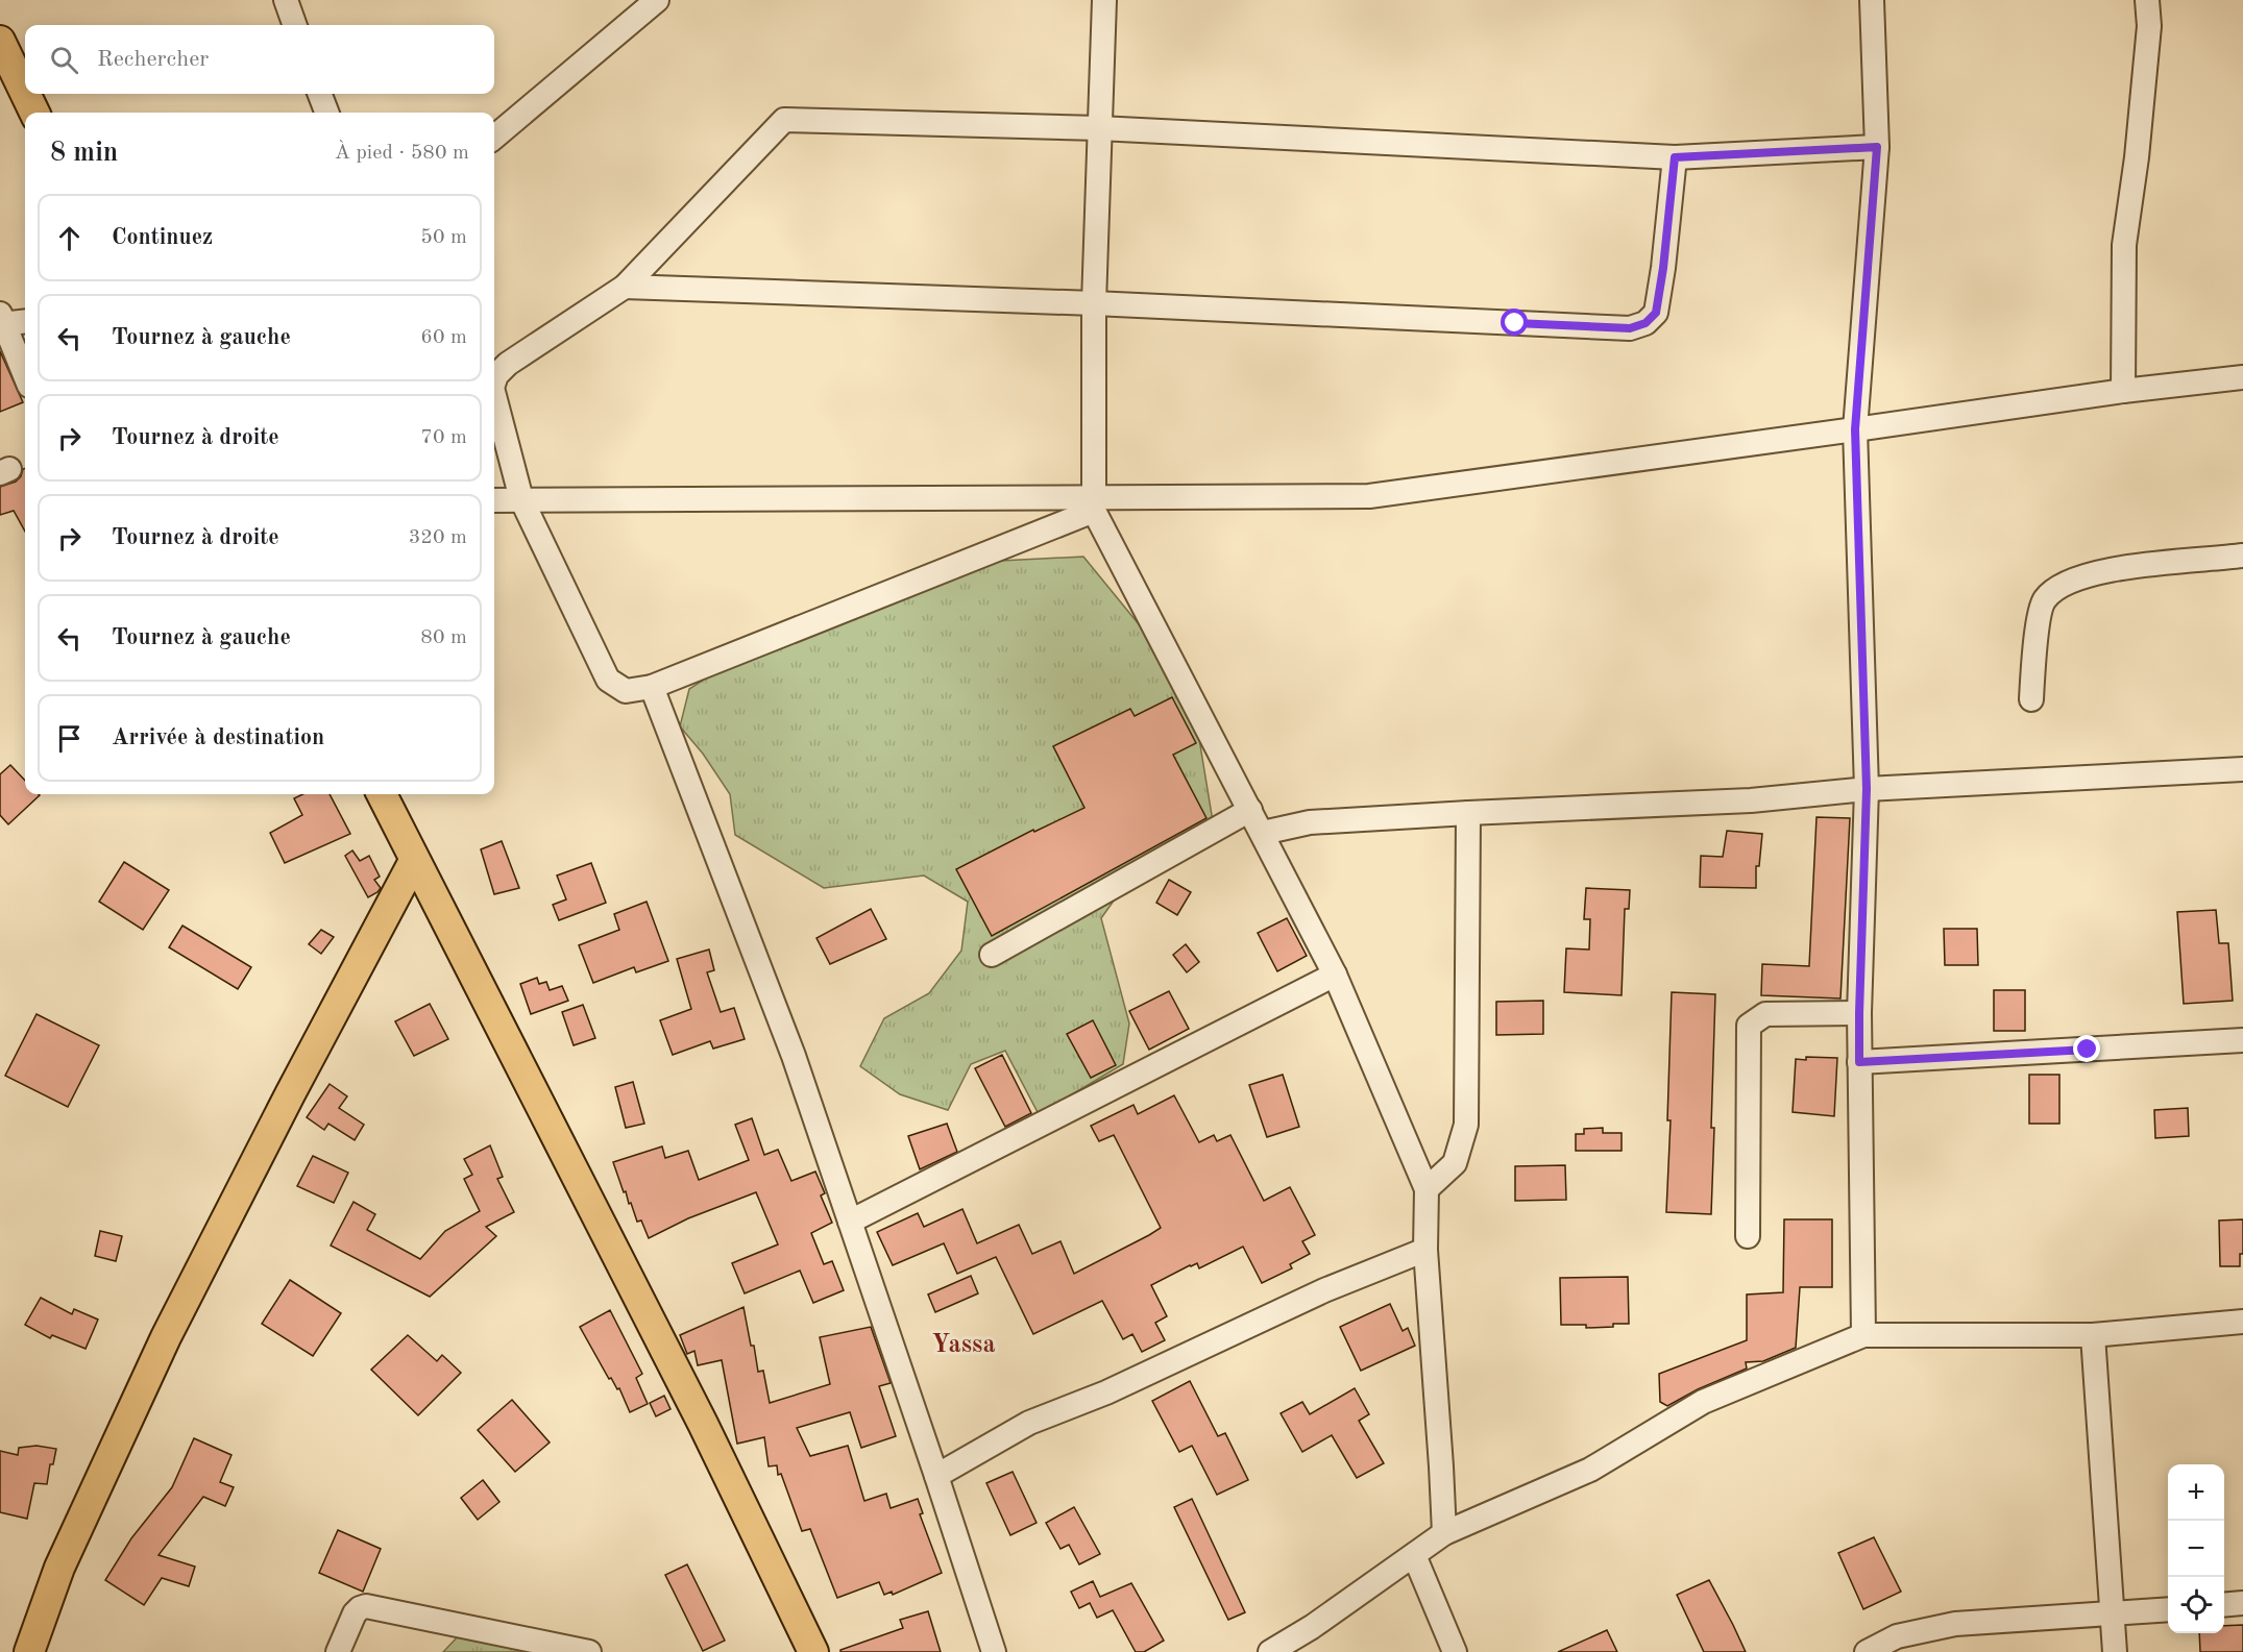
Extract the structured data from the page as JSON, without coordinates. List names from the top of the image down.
{
  "districts": ["Yassa"],
  "page": {
    "search": "Rechercher",
    "heading": ["8 min", "À pied · 580 m"],
    "list": [
      ["Continuez", "50 m"],
      ["Tournez à gauche", "60 m"],
      ["Tournez à droite", "70 m"],
      ["Tournez à droite", "320 m"],
      ["Tournez à gauche", "80 m"],
      "Arrivée à destination"
    ],
    "map_buttons": ["+", "−"]
  }
}
